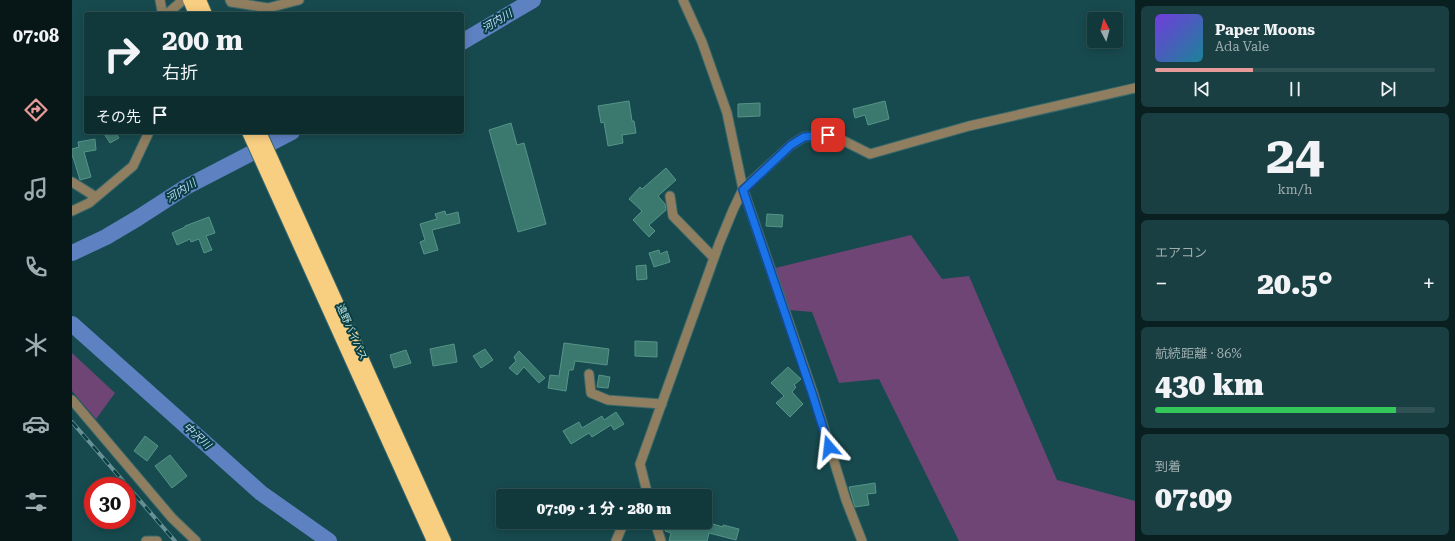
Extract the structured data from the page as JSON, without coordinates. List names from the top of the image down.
{
  "streets": {
    "highway": ["遠野バイパス"]
  },
  "water": ["河内川", "中沢川"],
  "north": "top",
  "page": {
    "tabs": "07:08",
    "turn": ["200 m", "右折"],
    "song": ["Paper Moons", "Ada Vale"],
    "then": "その先",
    "tile": [
      ["24", "km/h"],
      "エアコン",
      ["航続距離 · 86%", "430 km"],
      ["到着", "07:09"]
    ],
    "heat": ["−", "20.5°", "+"],
    "limit": "30",
    "trip": "07:09 · 1 分 · 280 m"
  }
}
